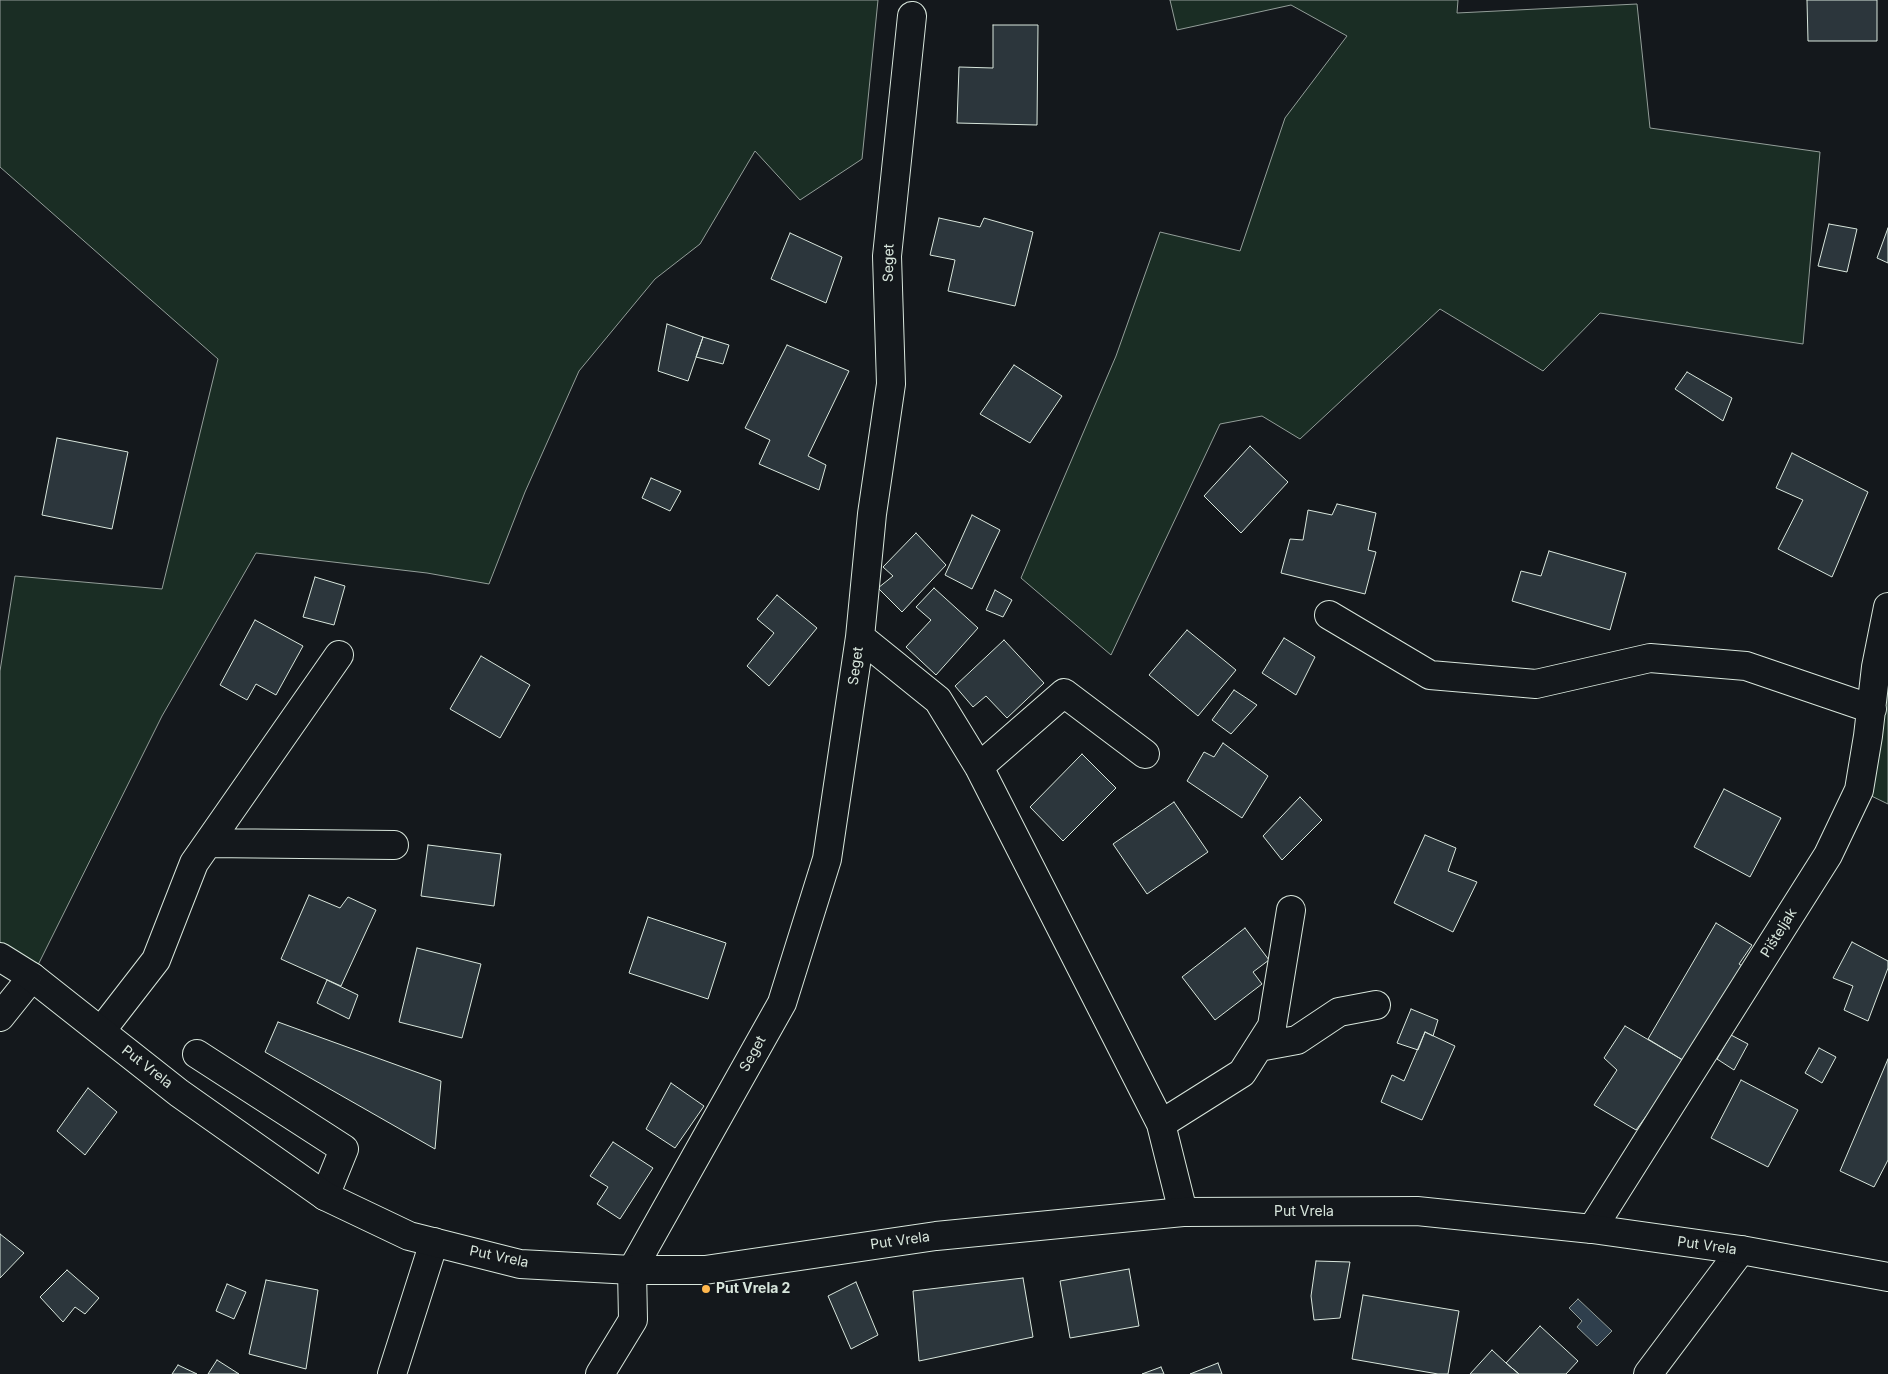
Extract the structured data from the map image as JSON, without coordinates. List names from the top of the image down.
{
  "streets": {
    "street": ["Seget", "Pišteljak", "Put Vrela"]
  },
  "crossings": [
    ["Seget", "Put Vrela"],
    ["Pišteljak", "Put Vrela"]
  ],
  "places": ["Put Vrela 2"]
}
